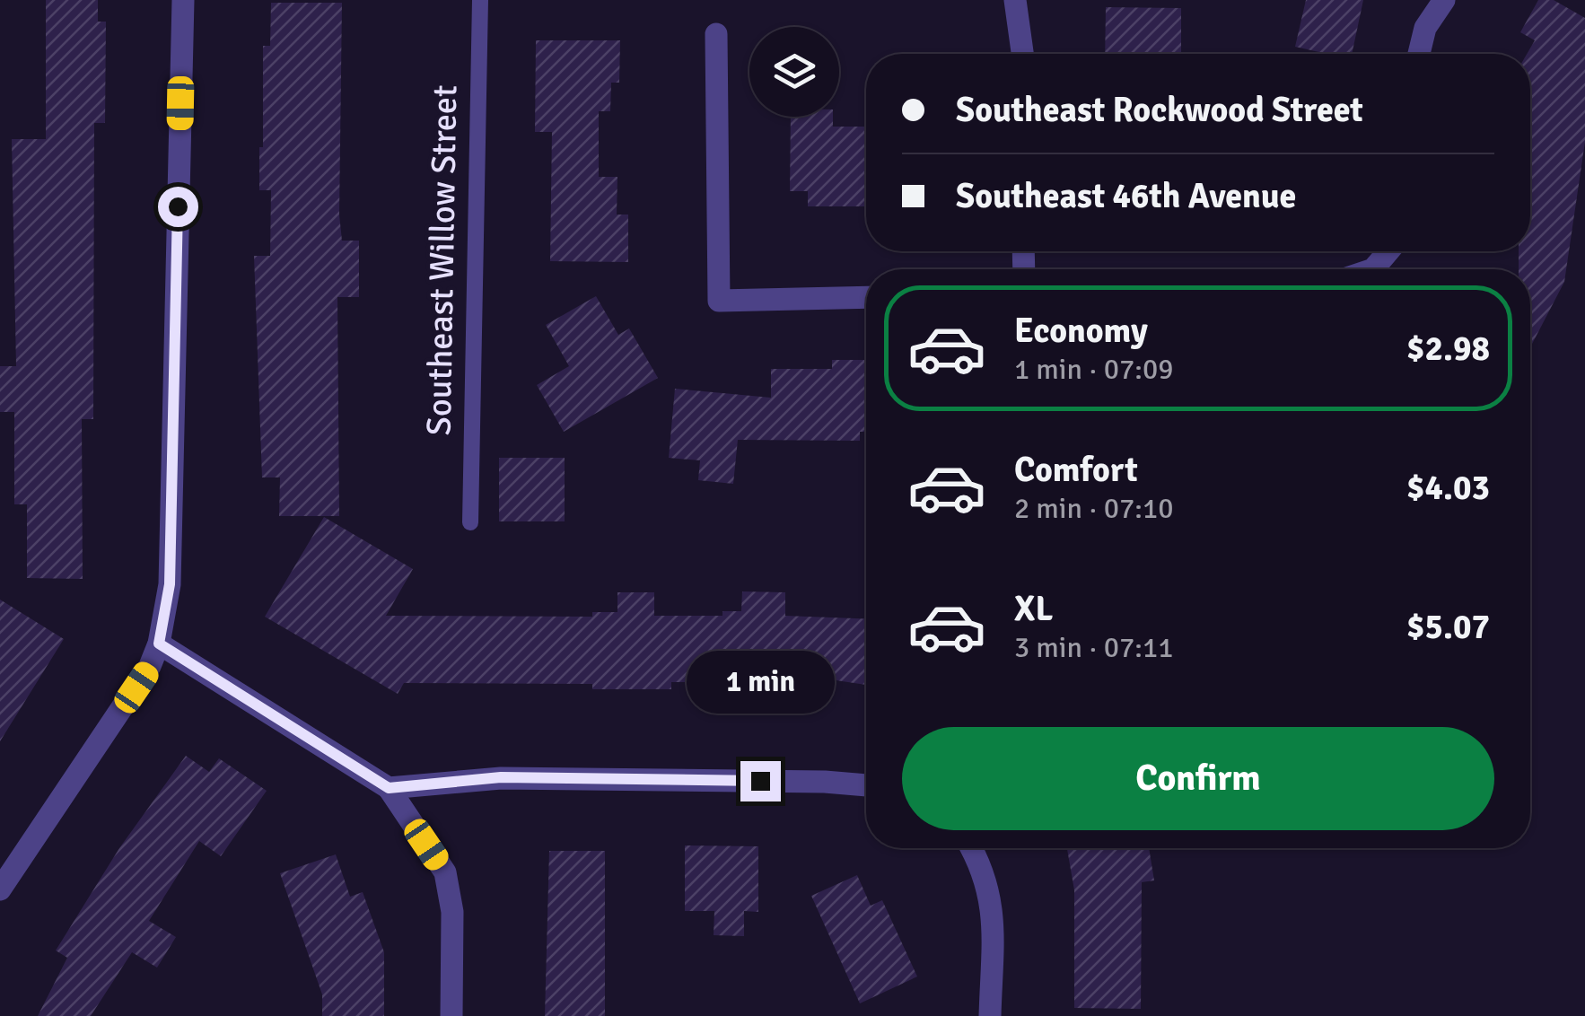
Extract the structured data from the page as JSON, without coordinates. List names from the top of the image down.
{
  "streets": {
    "lane": ["Southeast Willow Street"]
  },
  "page": {
    "banner": ["Southeast Rockwood Street", "Southeast 46th Avenue"],
    "list": [
      {
        "name": "Economy",
        "note": "1 min · 07:09",
        "value": "$2.98"
      },
      {
        "name": "Comfort",
        "note": "2 min · 07:10",
        "value": "$4.03"
      },
      {
        "name": "XL",
        "note": "3 min · 07:11",
        "value": "$5.07"
      }
    ],
    "bubble": "1 min",
    "buttons": "Confirm"
  }
}
